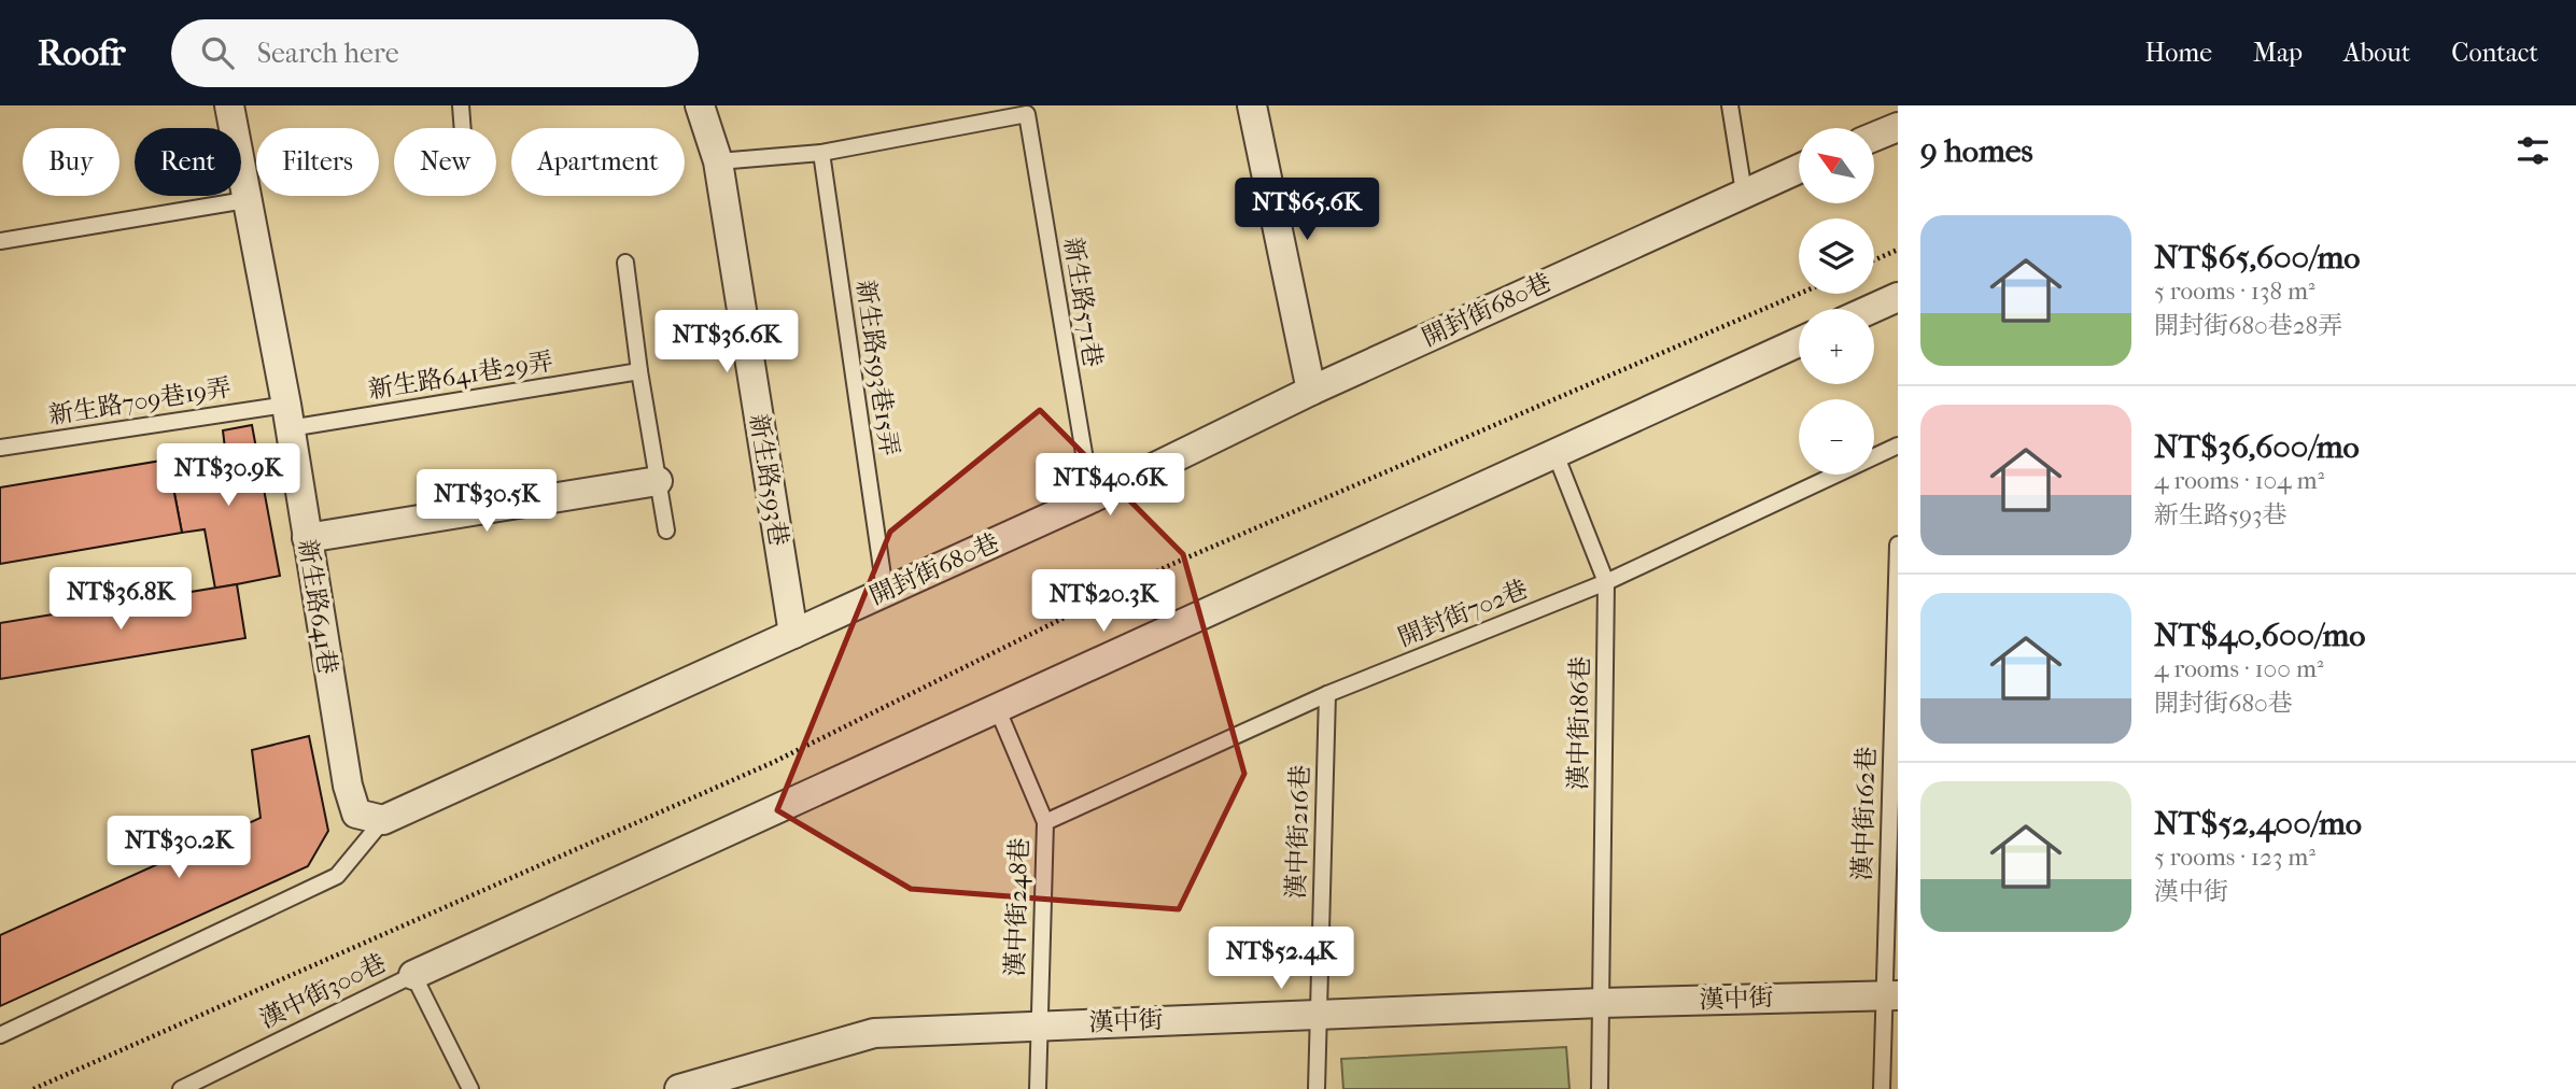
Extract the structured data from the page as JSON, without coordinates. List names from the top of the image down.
{
  "streets": {
    "street": [
      "開封街680巷",
      "新生路593巷",
      "新生路641巷",
      "漢中街"
    ],
    "lane": [
      "新生路571巷",
      "新生路593巷15弄",
      "新生路641巷29弄",
      "新生路709巷19弄",
      "開封街702巷",
      "漢中街186巷",
      "漢中街162巷",
      "漢中街216巷",
      "漢中街248巷",
      "漢中街300巷"
    ]
  },
  "crossings": [
    ["新生路571巷", "開封街680巷"],
    ["新生路571巷", "新生路593巷15弄"],
    ["開封街680巷", "新生路593巷15弄"],
    ["開封街680巷", "新生路593巷"],
    ["開封街680巷", "新生路641巷"],
    ["新生路641巷29弄", "新生路709巷19弄"],
    ["新生路641巷29弄", "新生路641巷"],
    ["新生路709巷19弄", "新生路641巷"],
    ["開封街702巷", "漢中街186巷"],
    ["開封街702巷", "漢中街216巷"],
    ["開封街702巷", "漢中街248巷"],
    ["漢中街186巷", "漢中街"],
    ["漢中街162巷", "漢中街"],
    ["漢中街216巷", "漢中街"],
    ["漢中街248巷", "漢中街"]
  ],
  "north": "top left",
  "page": {
    "header": "Roofr",
    "search": "Search here",
    "nav": [
      "Home",
      "Map",
      "About",
      "Contact"
    ],
    "heading": "9 homes",
    "map_buttons": ["+", "−"],
    "chip": [
      "Buy",
      "Rent",
      "Filters",
      "New",
      "Apartment"
    ],
    "price": [
      "NT$65.6K",
      "NT$36.6K",
      "NT$30.9K",
      "NT$40.6K",
      "NT$30.5K",
      "NT$36.8K",
      "NT$20.3K",
      "NT$30.2K",
      "NT$52.4K"
    ],
    "list": [
      {
        "name": "NT$65,600/mo",
        "note": "5 rooms · 138 m² · 開封街680巷28弄"
      },
      {
        "name": "NT$36,600/mo",
        "note": "4 rooms · 104 m² · 新生路593巷"
      },
      {
        "name": "NT$40,600/mo",
        "note": "4 rooms · 100 m² · 開封街680巷"
      },
      {
        "name": "NT$52,400/mo",
        "note": "5 rooms · 123 m² · 漢中街"
      }
    ]
  }
}
